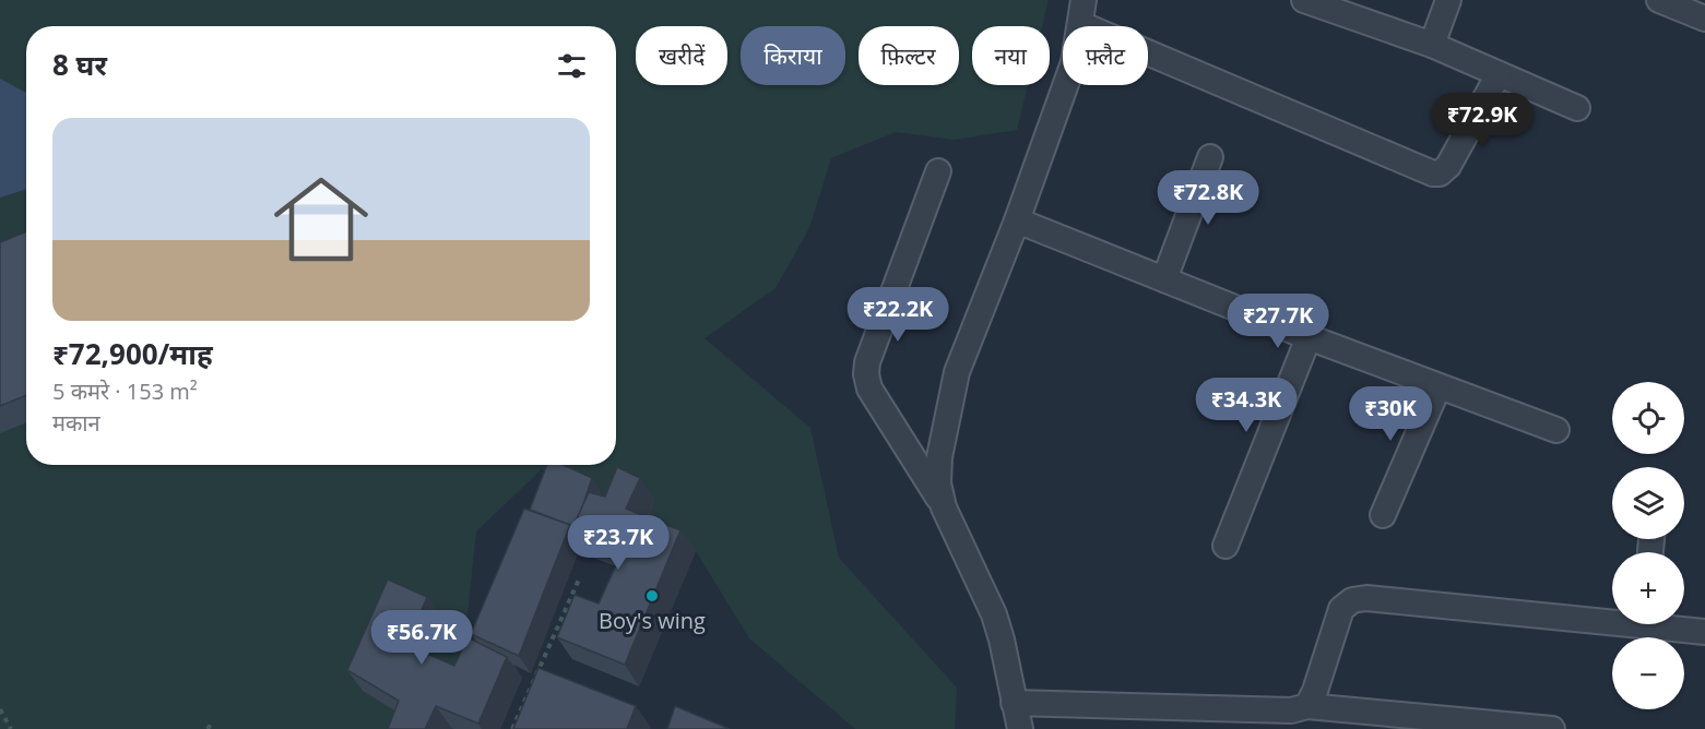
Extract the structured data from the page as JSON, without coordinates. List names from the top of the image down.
{
  "places": ["Boy's wing"],
  "page": {
    "chip": [
      "खरीदें",
      "किराया",
      "फ़िल्टर",
      "नया",
      "फ़्लैट"
    ],
    "heading": "8 घर",
    "price": [
      "₹72.9K",
      "₹72.8K",
      "₹22.2K",
      "₹27.7K",
      "₹34.3K",
      "₹30K",
      "₹23.7K",
      "₹56.7K"
    ],
    "list": [
      {
        "name": "₹72,900/माह",
        "note": "5 कमरे · 153 m² · मकान"
      }
    ],
    "map_buttons": ["+", "−"]
  }
}
